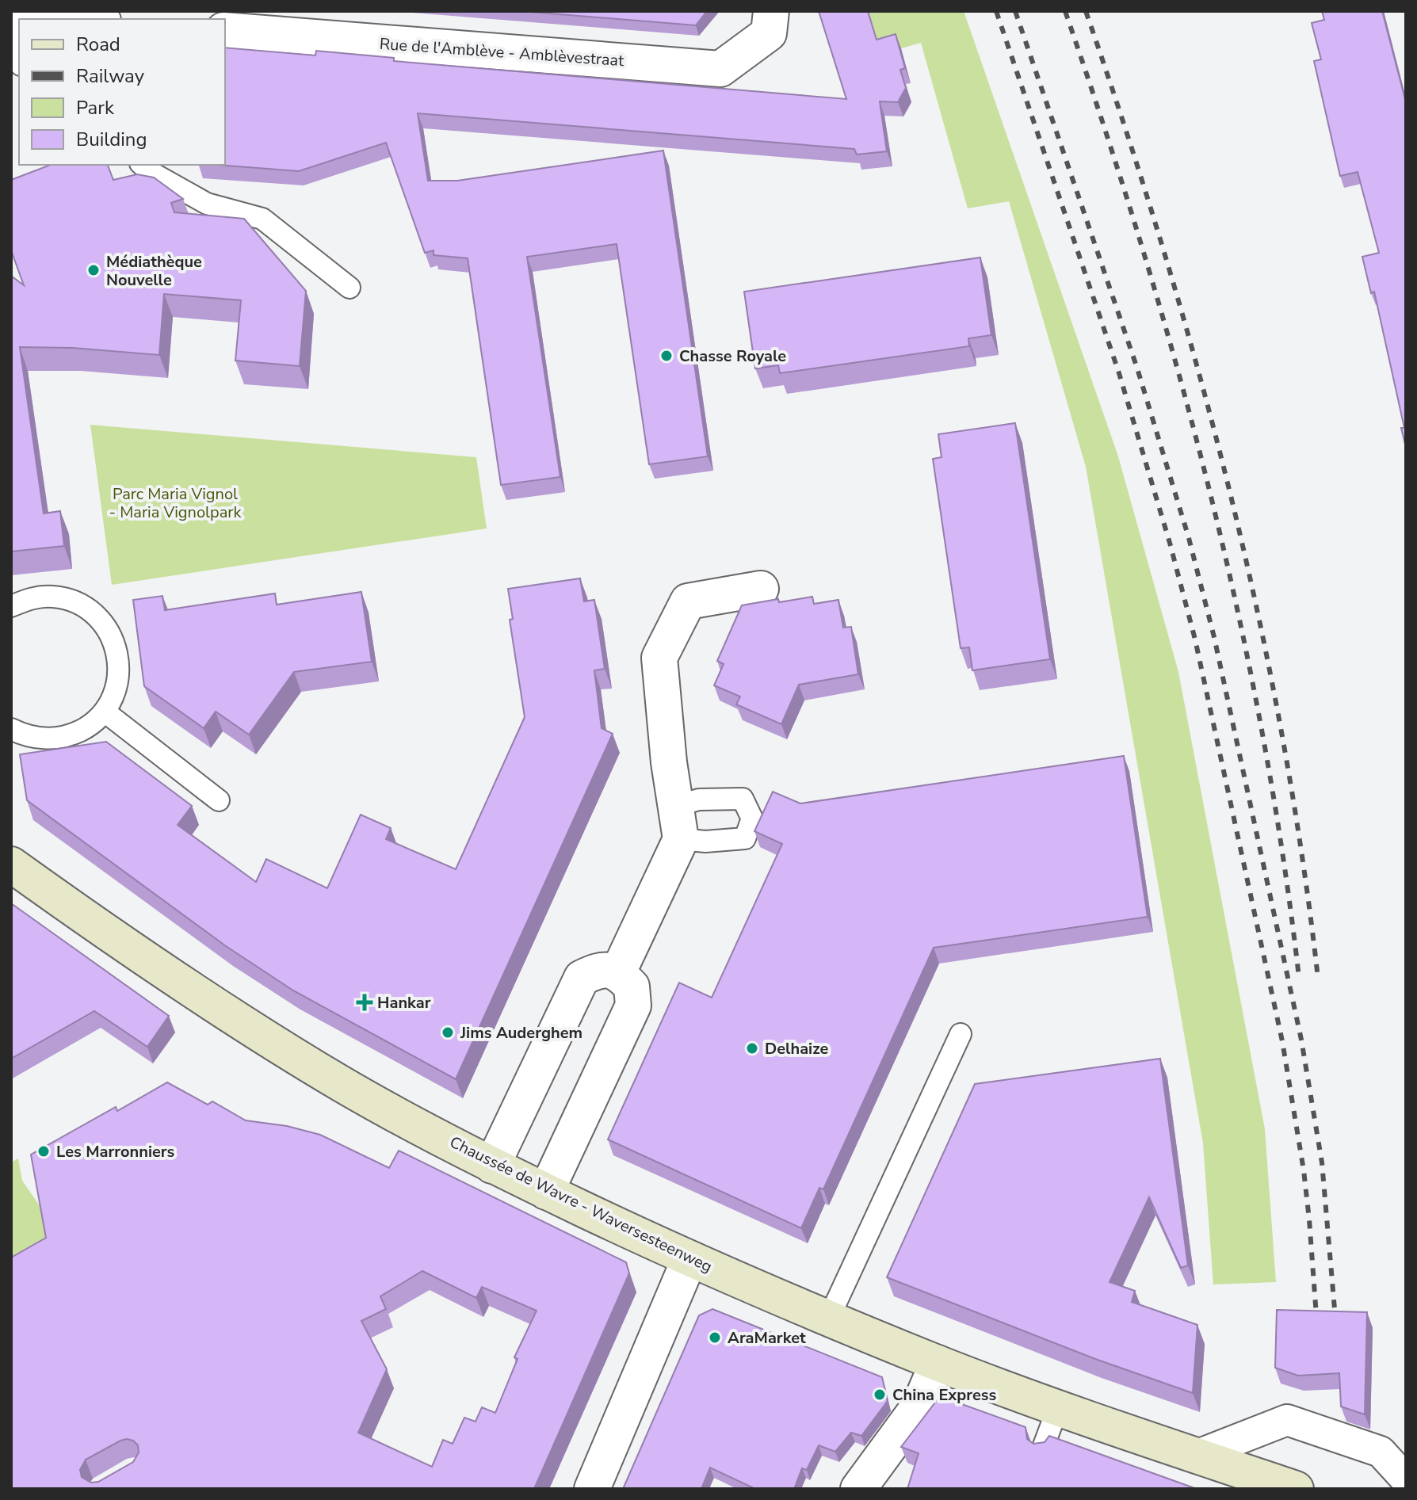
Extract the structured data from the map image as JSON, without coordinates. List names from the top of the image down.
{
  "streets": {
    "main road": ["Chaussée de Wavre - Waversesteenweg"],
    "street": ["Rue de l'Amblève - Amblèvestraat"]
  },
  "parks": ["Parc Maria Vignol - Maria Vignolpark"],
  "places": {
    "other": [
      "Médiathèque Nouvelle",
      "Chasse Royale",
      "Jims Auderghem",
      "Delhaize",
      "Les Marronniers",
      "AraMarket",
      "China Express"
    ],
    "health": ["Hankar"]
  },
  "legend": [
    "Road",
    "Railway",
    "Park",
    "Building"
  ]
}
